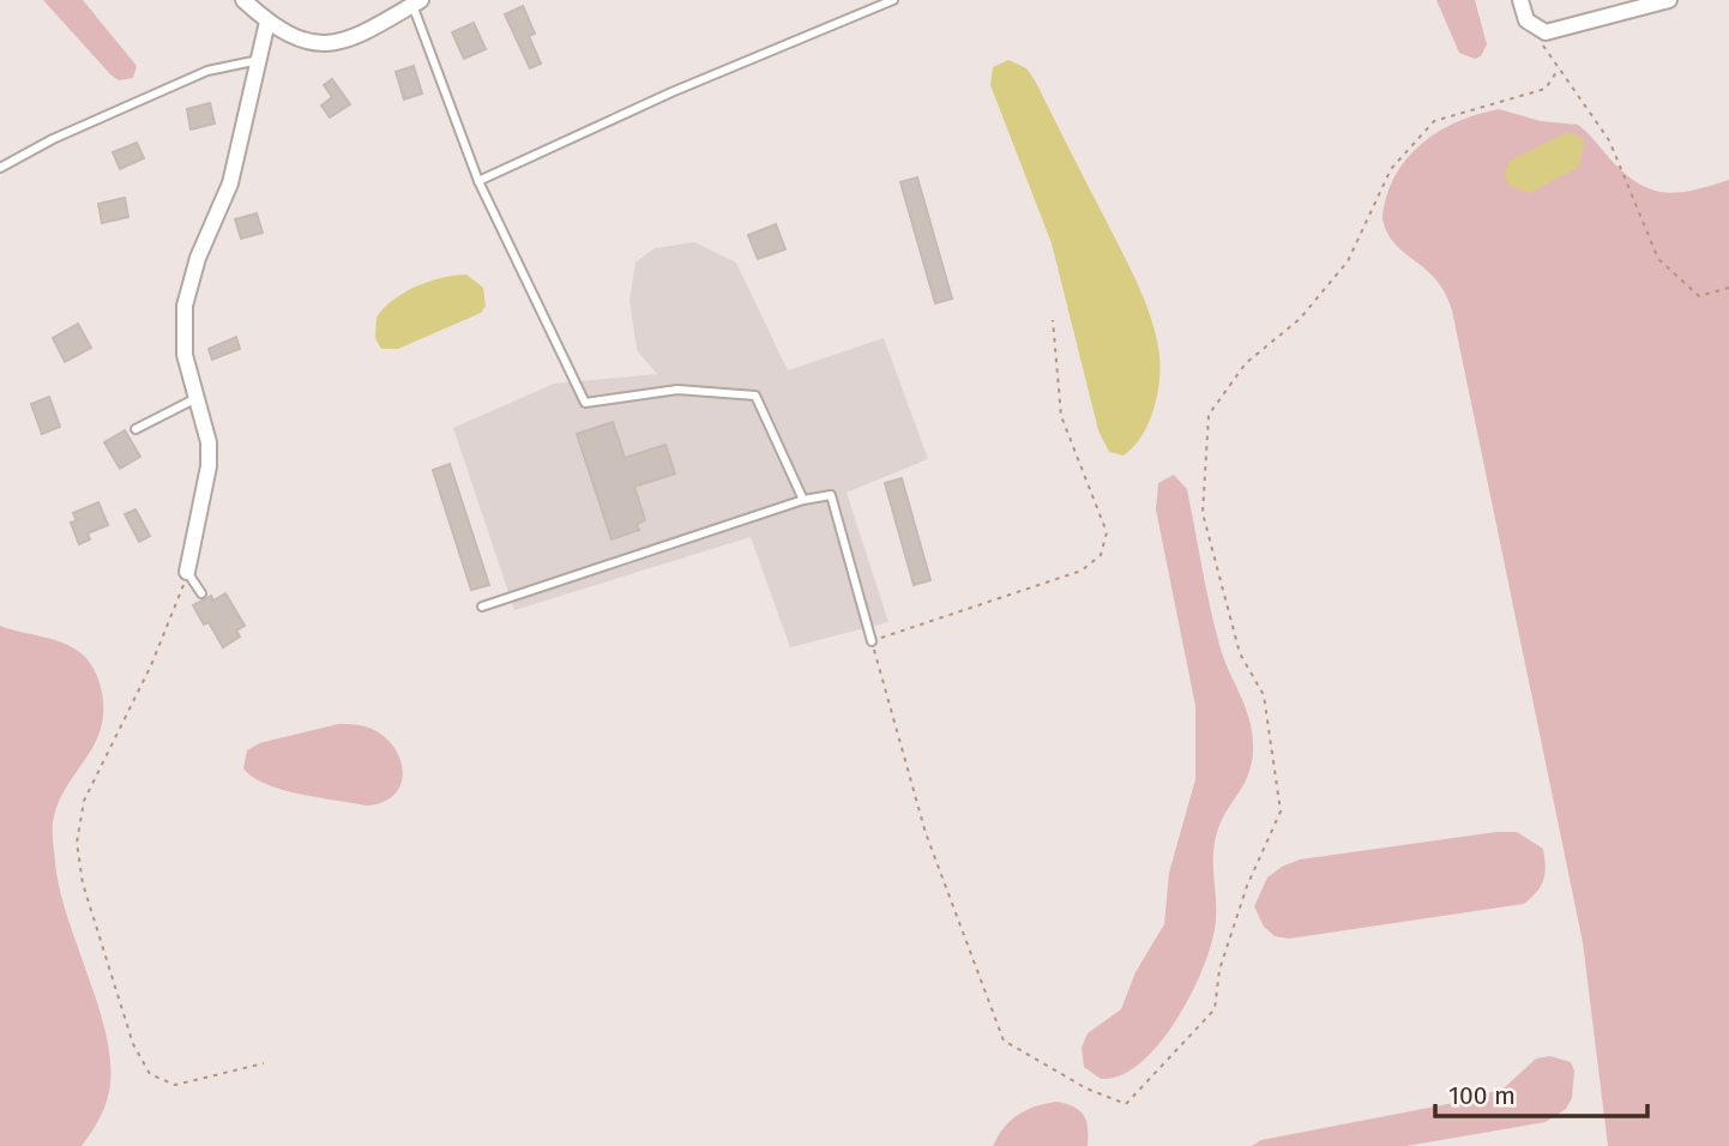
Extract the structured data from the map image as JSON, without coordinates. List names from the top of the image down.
{
  "scale_bar": "100 m"
}
